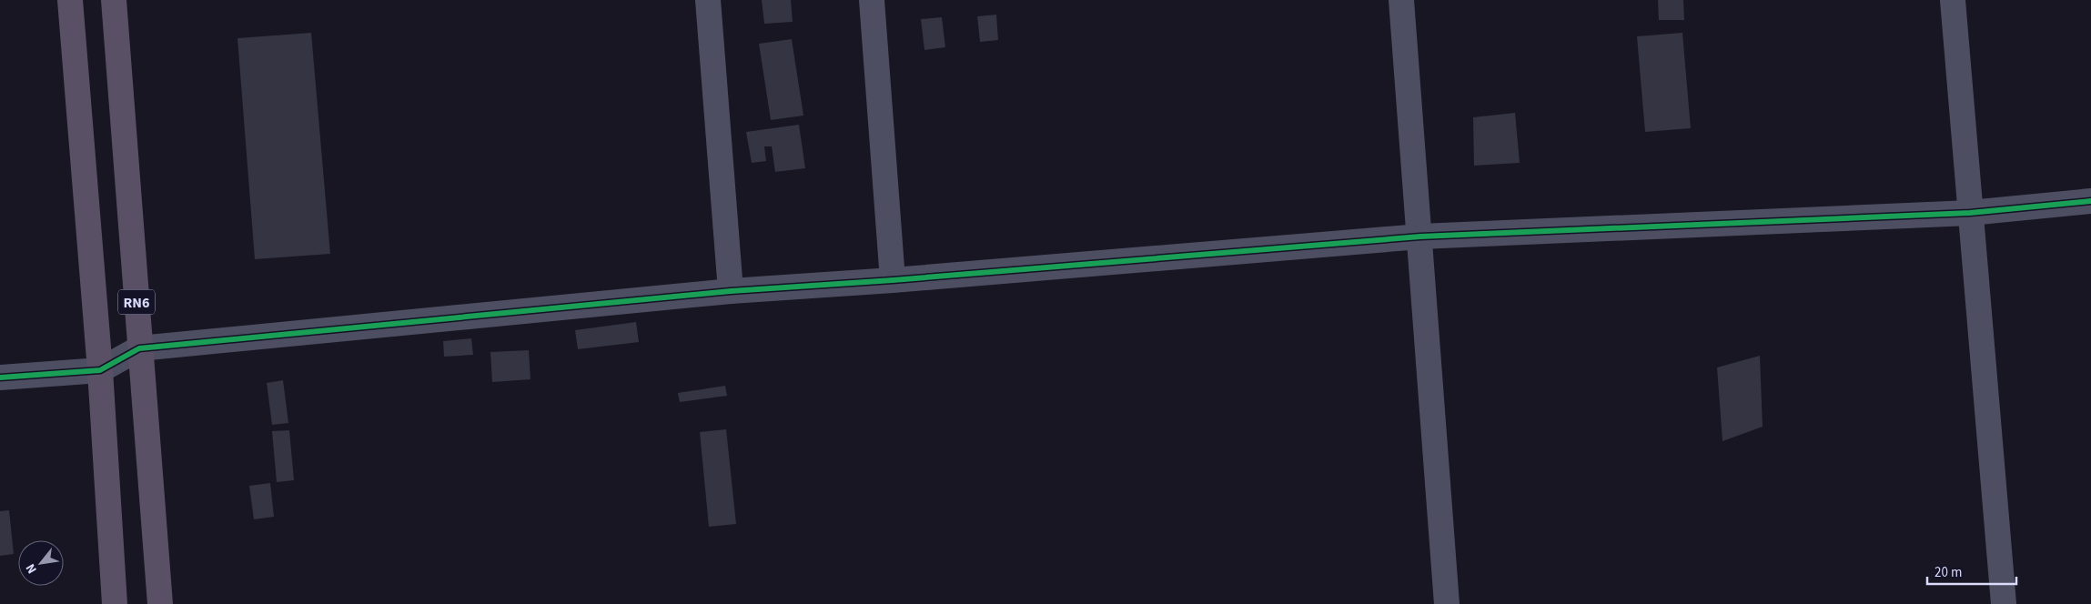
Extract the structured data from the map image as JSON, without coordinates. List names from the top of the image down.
{
  "streets": {
    "highway": ["RN6"]
  },
  "scale_bar": "20 m",
  "north": "bottom left"
}
